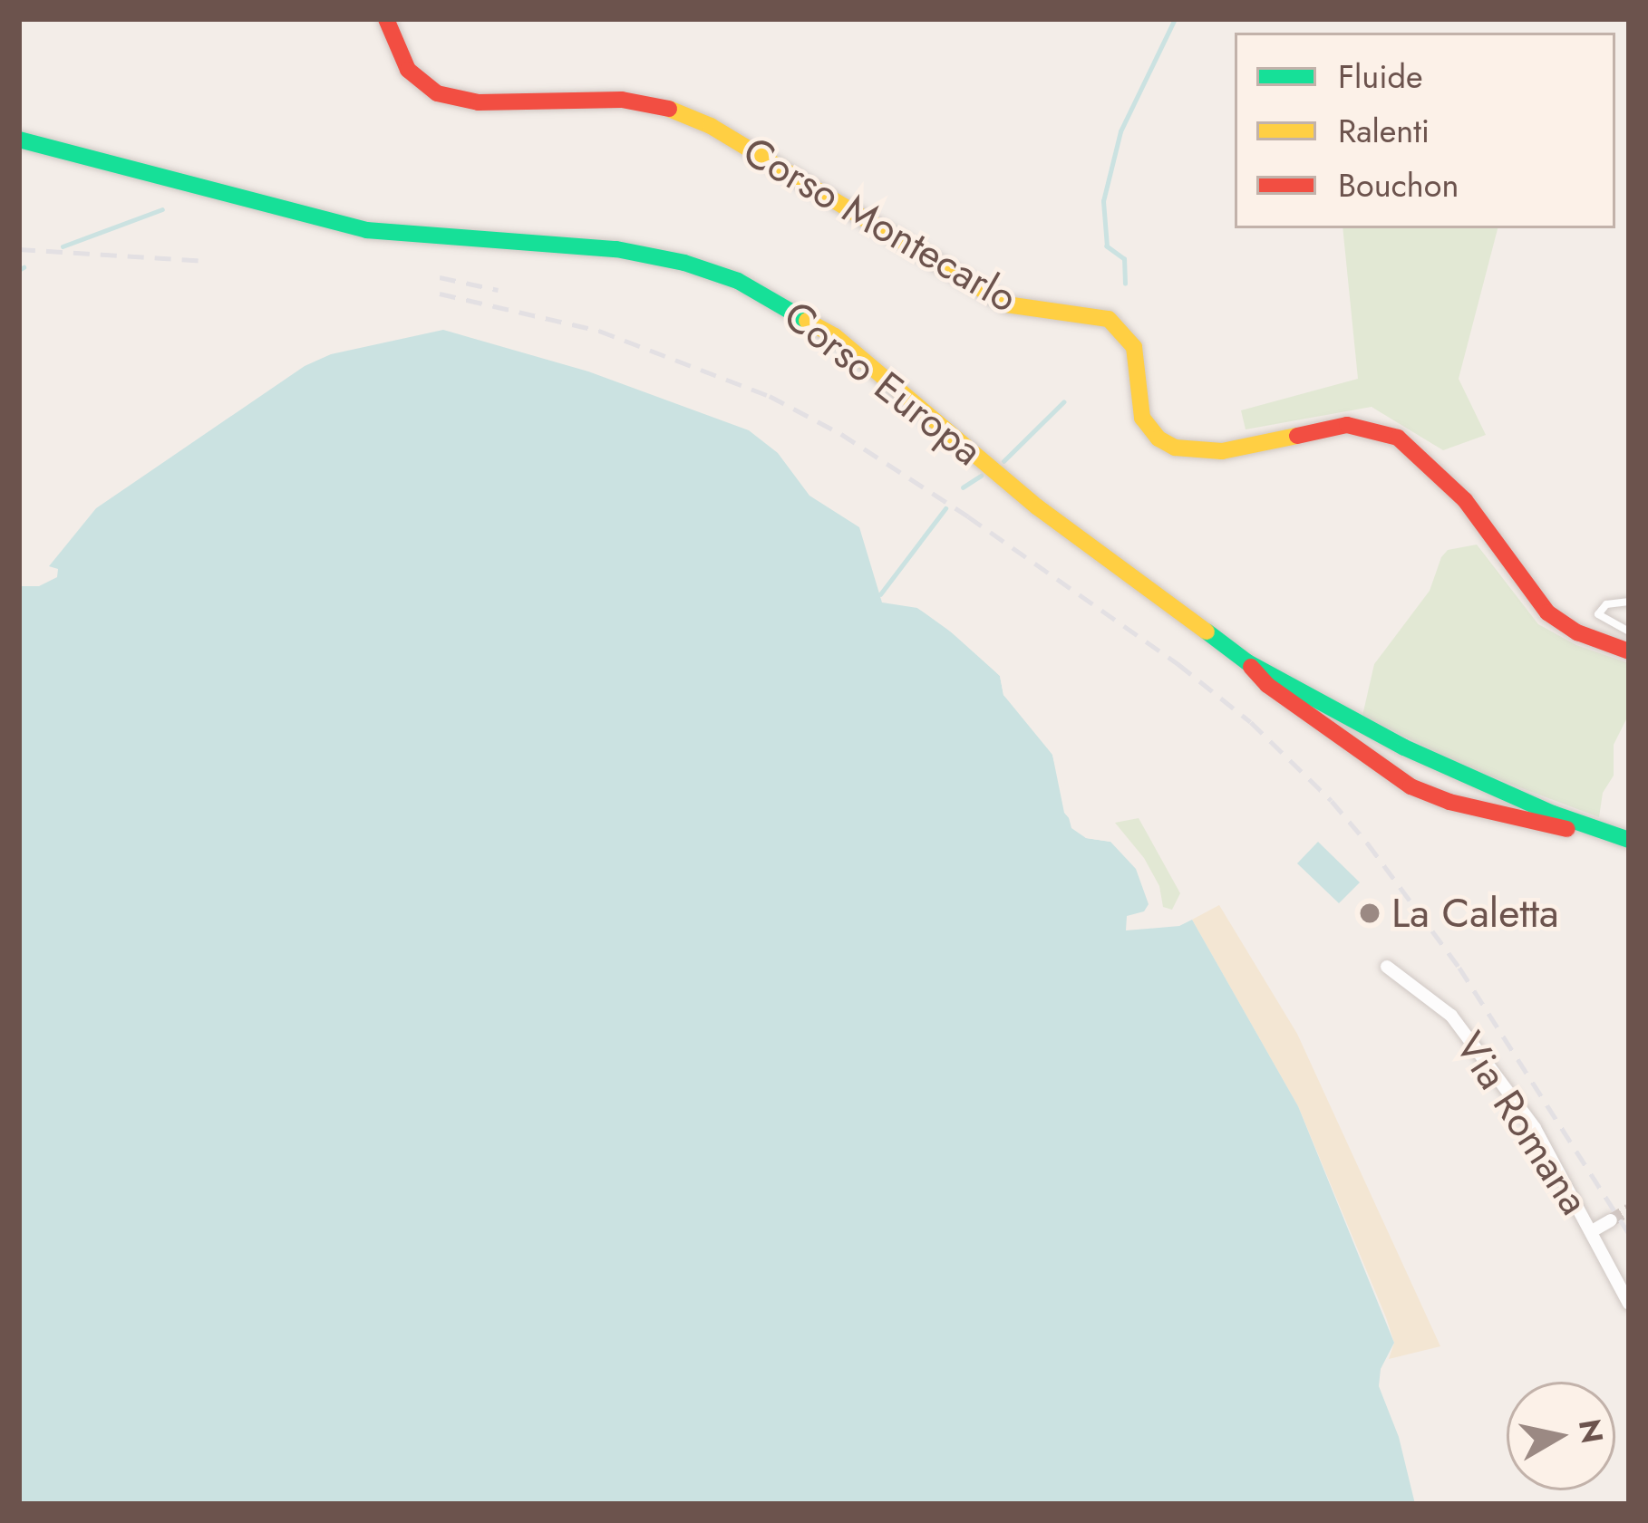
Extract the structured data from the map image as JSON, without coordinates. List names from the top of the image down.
{
  "streets": {
    "main road": ["Corso Montecarlo", "Corso Europa"],
    "street": ["Via Romana"]
  },
  "places": ["La Caletta"],
  "legend": ["Fluide", "Ralenti", "Bouchon"],
  "north": "right"
}
